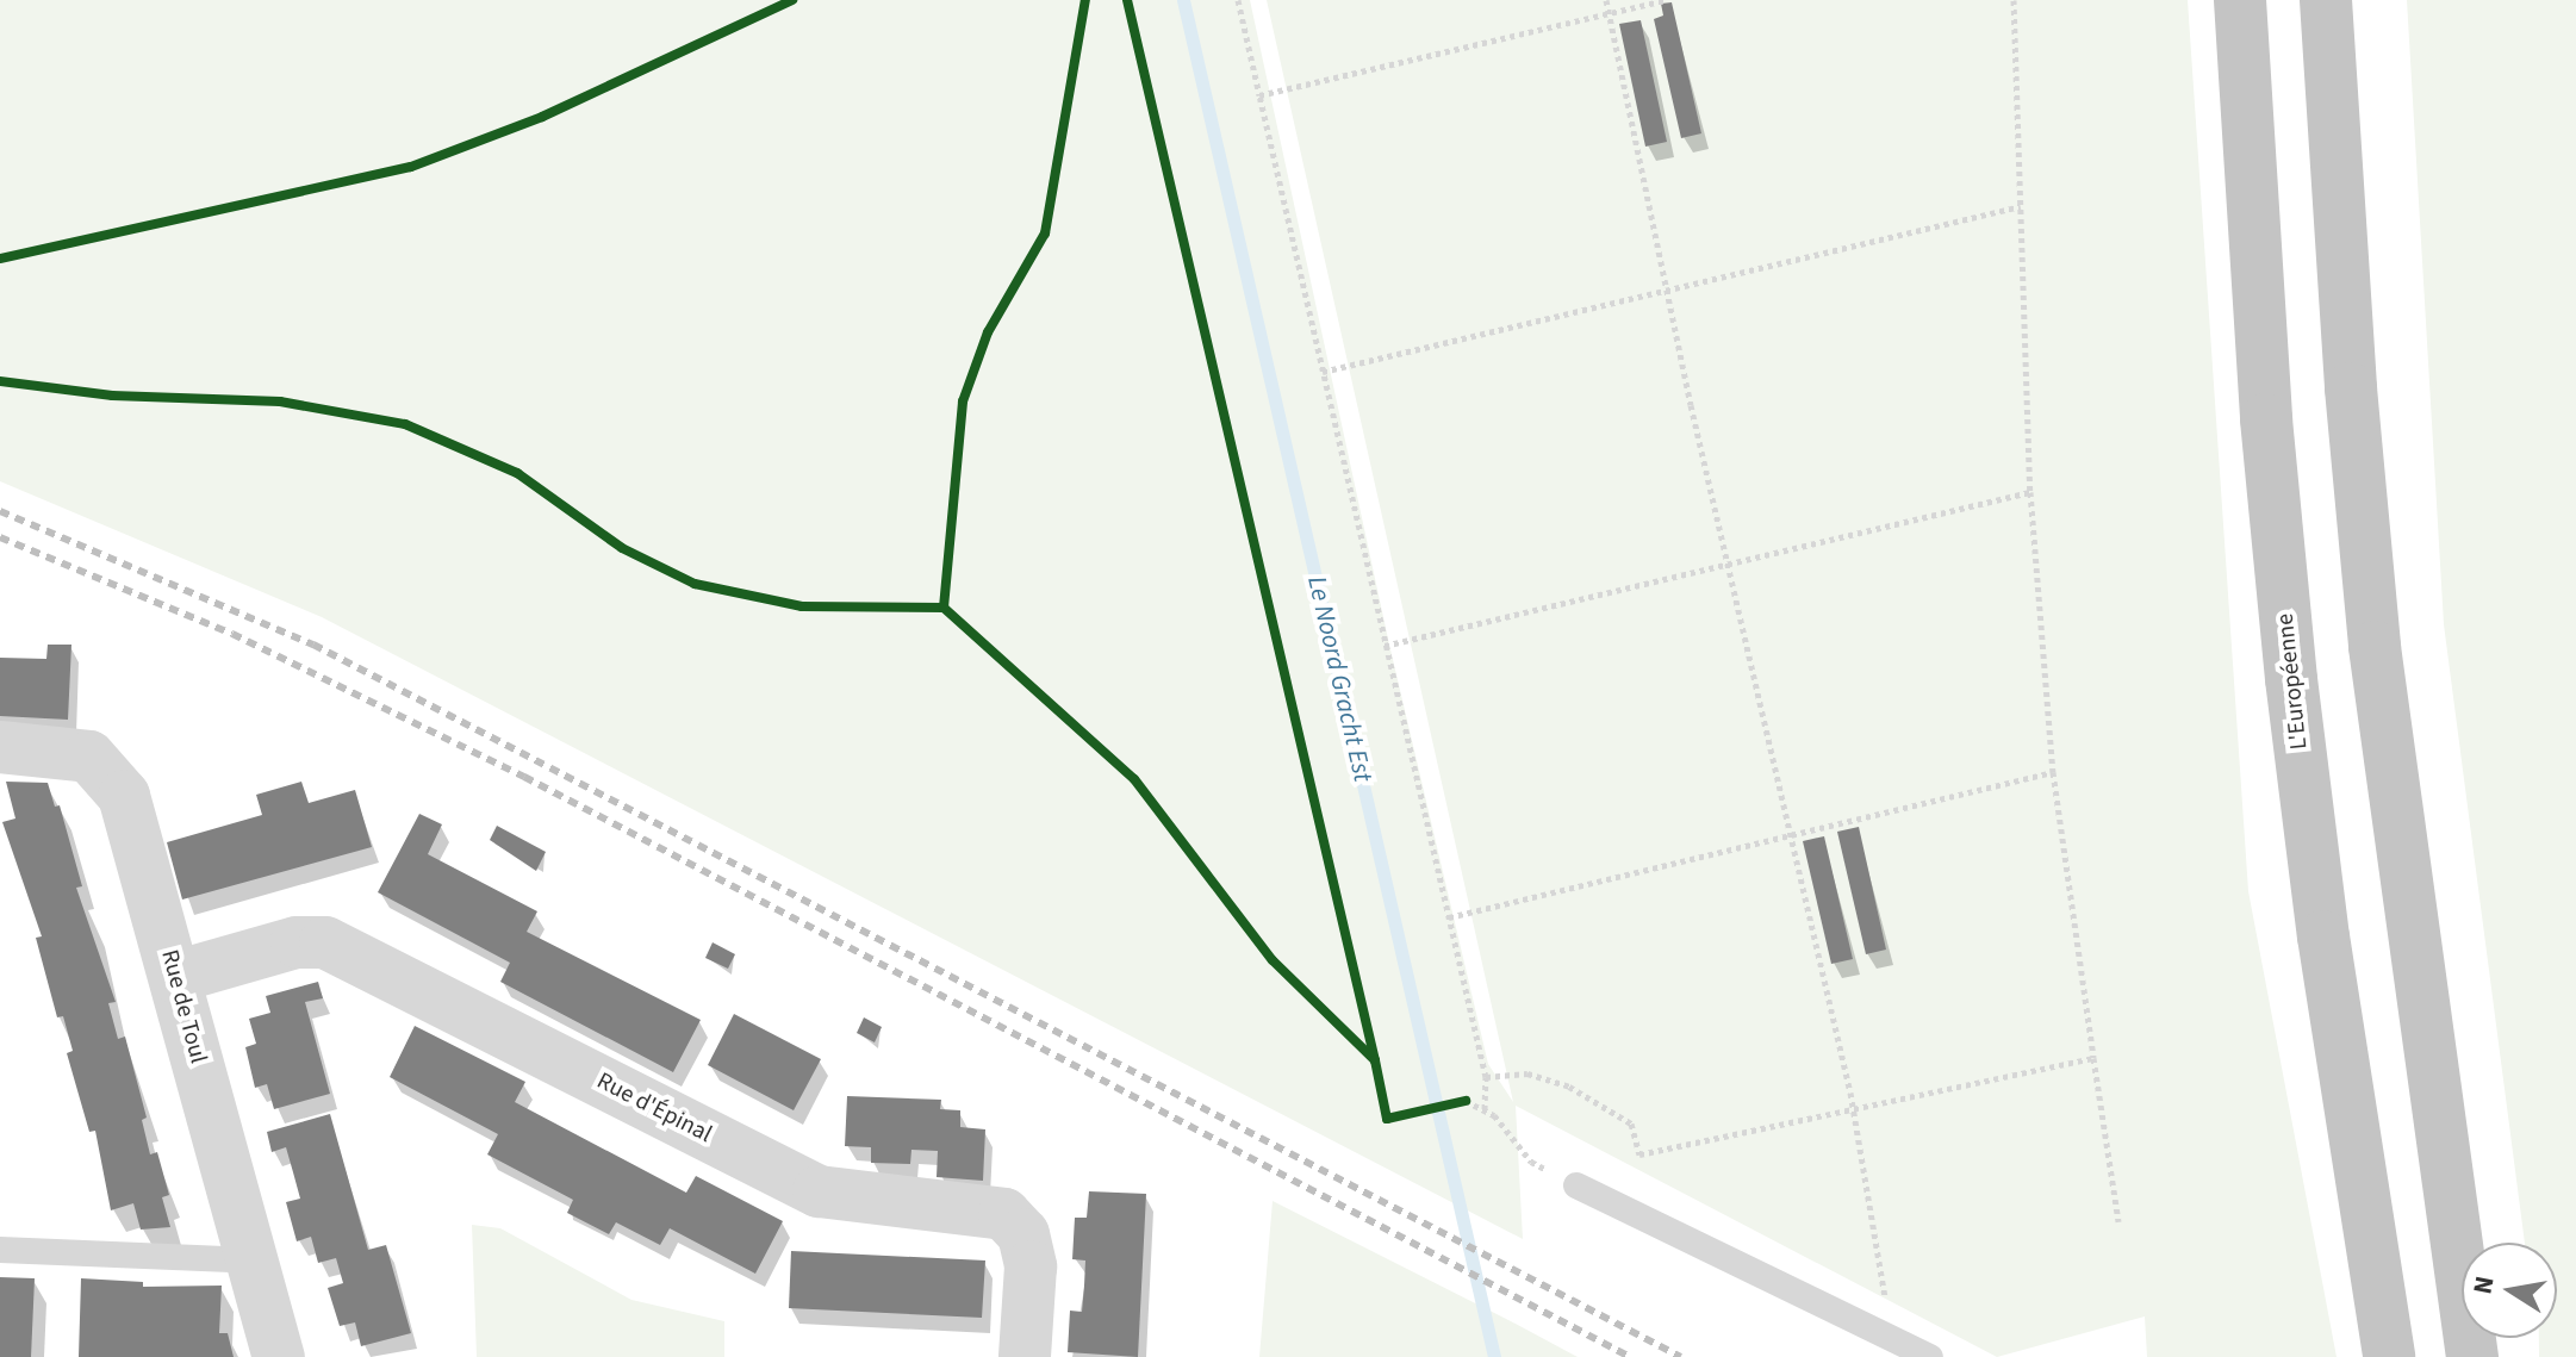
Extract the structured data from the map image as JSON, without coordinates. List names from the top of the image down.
{
  "streets": {
    "highway": ["L'Européenne"],
    "street": ["Rue de Toul", "Rue d'Épinal"]
  },
  "crossings": [
    ["Rue de Toul", "Rue d'Épinal"]
  ],
  "water": ["Le Noord Gracht Est"],
  "north": "left"
}
